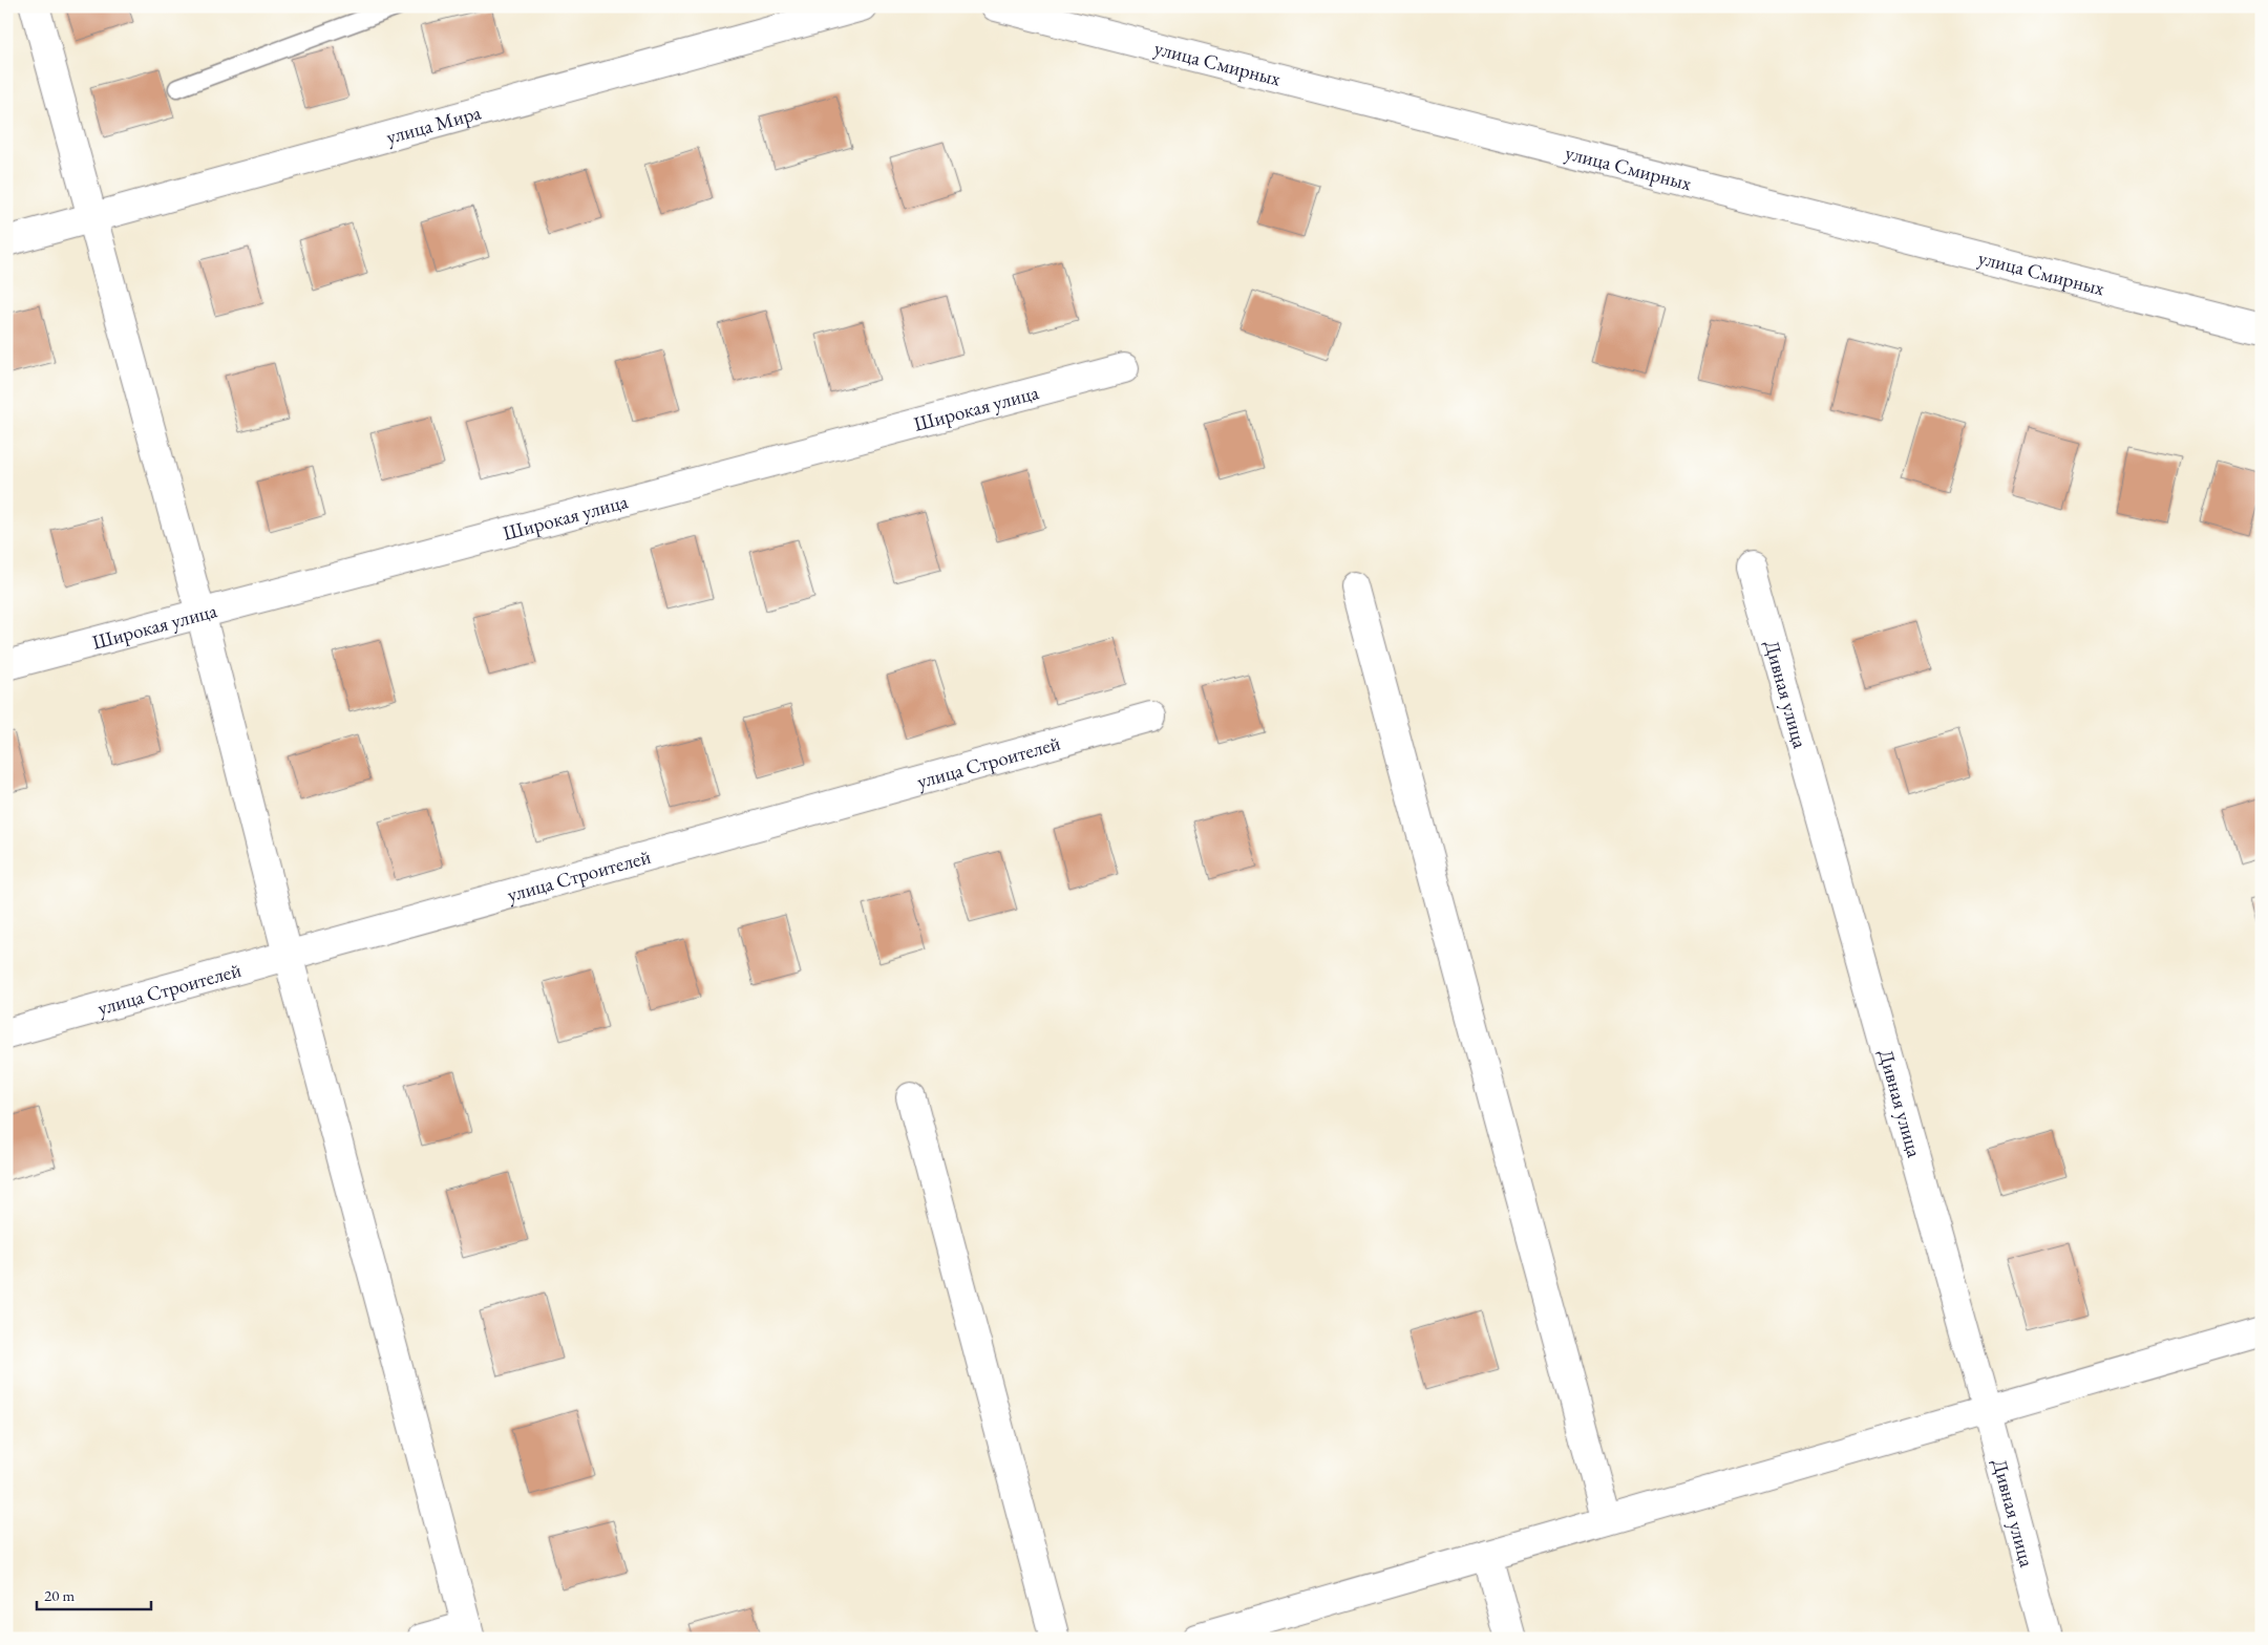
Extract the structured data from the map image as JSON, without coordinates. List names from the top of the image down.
{
  "streets": {
    "street": [
      "улица Смирных",
      "улица Мира",
      "Широкая улица",
      "Дивная улица",
      "улица Строителей"
    ]
  },
  "scale_bar": "20 m"
}
